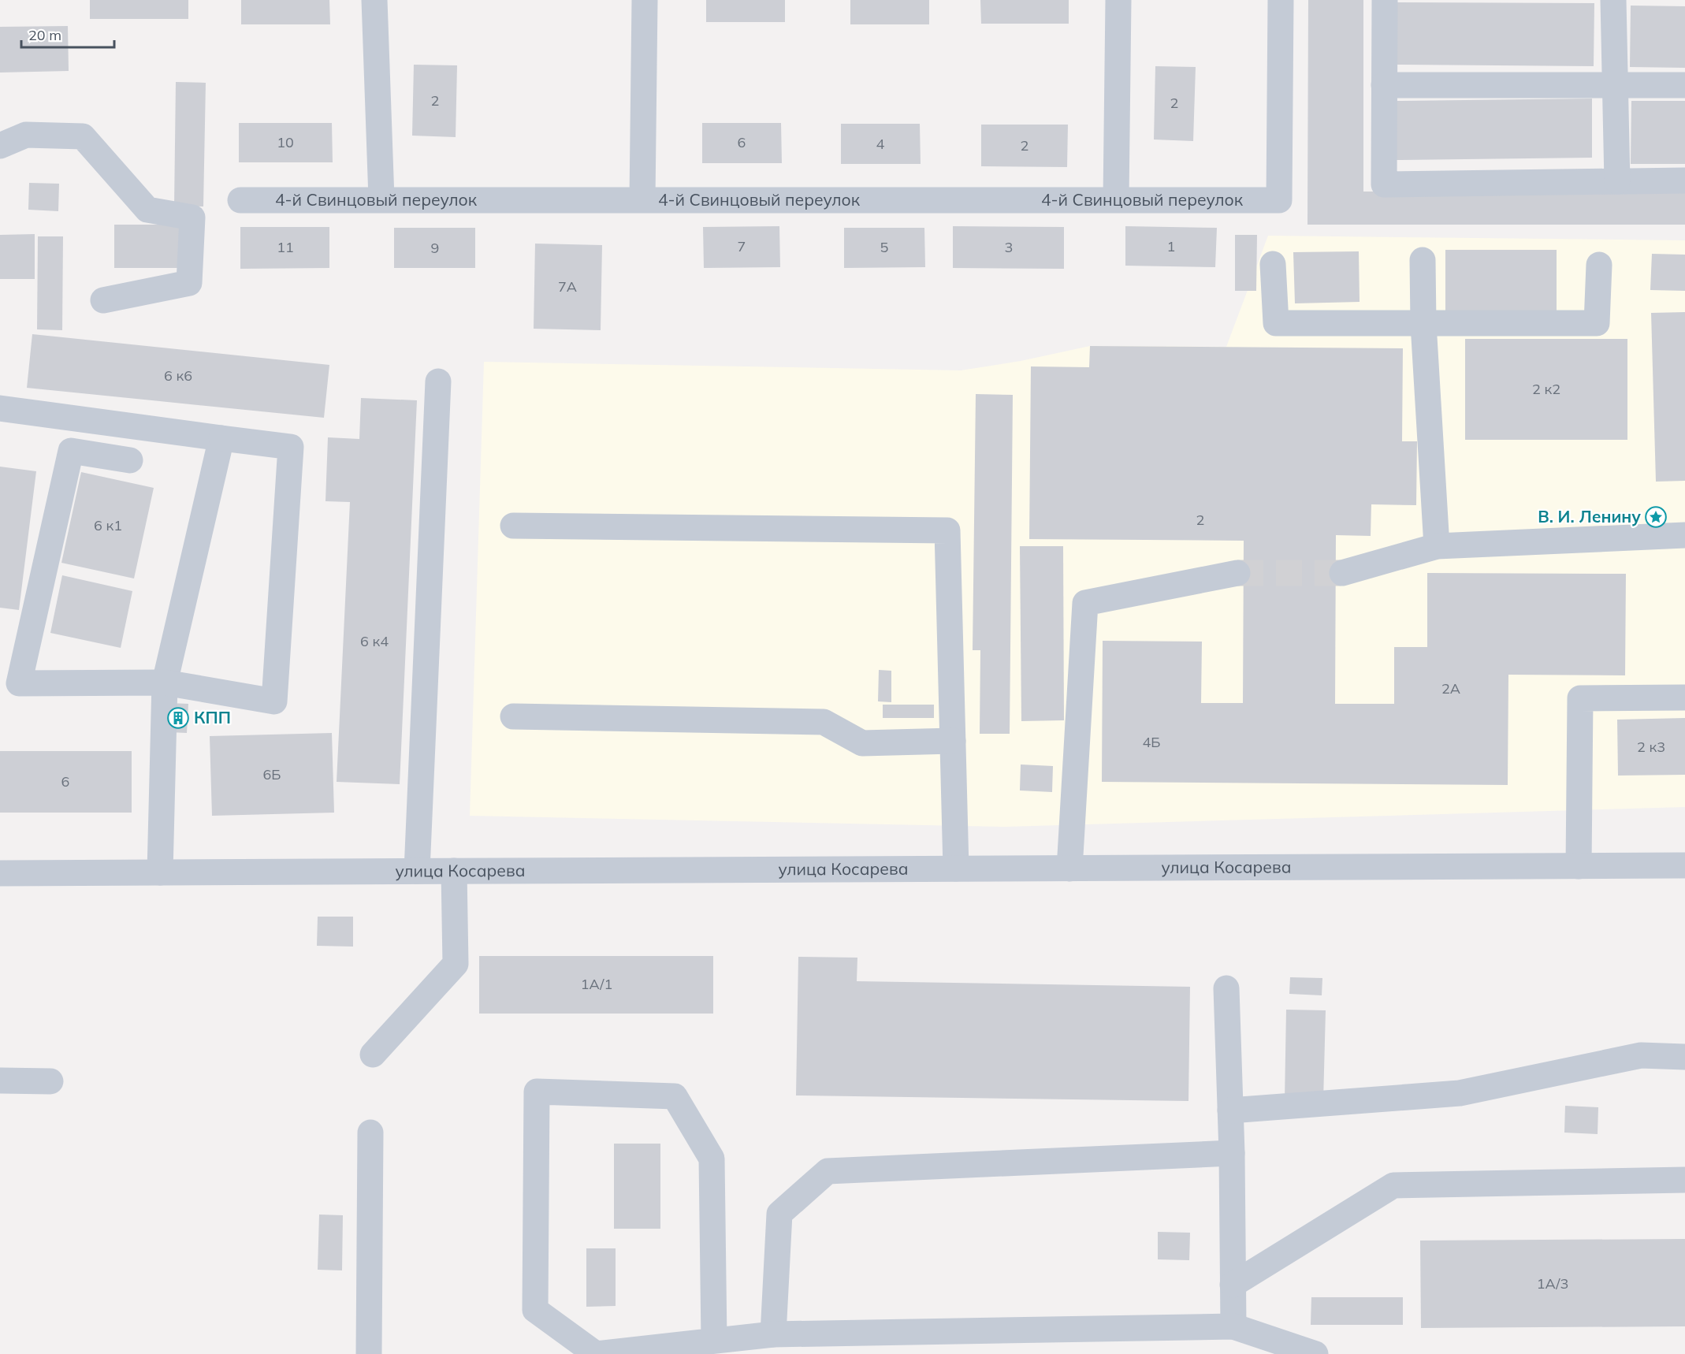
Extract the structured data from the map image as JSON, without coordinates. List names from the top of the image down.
{
  "streets": {
    "street": ["4-й Свинцовый переулок", "улица Косарева"]
  },
  "places": {
    "place": ["В. И. Ленину"],
    "building": ["КПП"]
  },
  "house_numbers": [
    "2",
    "2",
    "10",
    "6",
    "4",
    "2",
    "7",
    "1",
    "11",
    "5",
    "3",
    "9",
    "7А",
    "6 к6",
    "2 к2",
    "2",
    "6 к1",
    "6 к4",
    "2А",
    "4Б",
    "2 к3",
    "6Б",
    "6",
    "1А/1",
    "1А/3"
  ],
  "scale_bar": "20 m"
}
